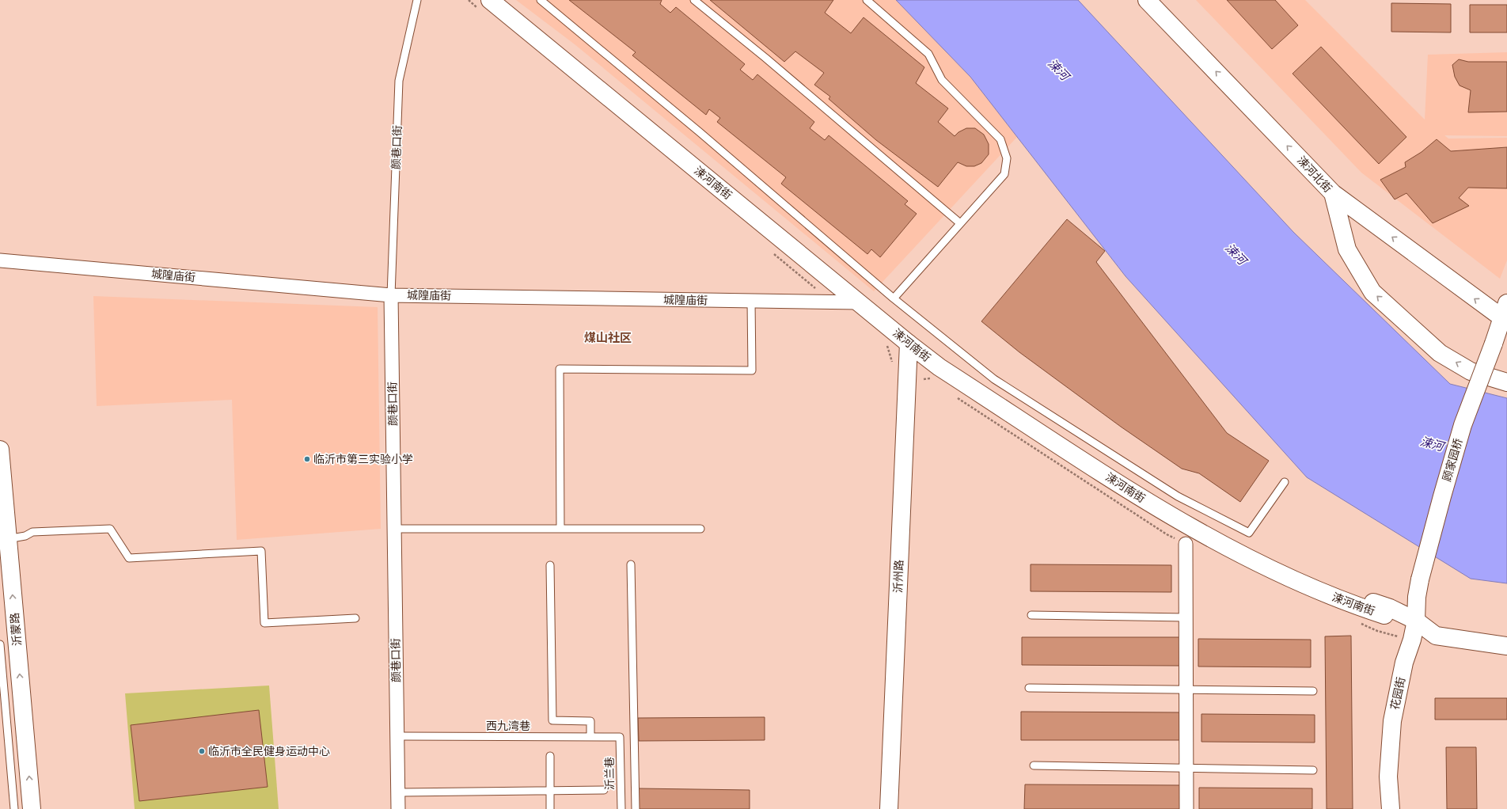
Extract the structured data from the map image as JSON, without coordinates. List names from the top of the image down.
{
  "streets": {
    "main road": [
      "涑河北街",
      "涑河南街",
      "顾家园桥",
      "沂州路",
      "沂蒙路",
      "花园街"
    ],
    "street": ["颜巷口街", "城隍庙街"],
    "lane": ["西九湾巷", "沂兰巷"]
  },
  "crossings": [
    ["颜巷口街", "城隍庙街"],
    ["颜巷口街", "西九湾巷"],
    ["涑河南街", "城隍庙街"],
    ["涑河南街", "沂州路"],
    ["顾家园桥", "花园街"],
    ["西九湾巷", "沂兰巷"]
  ],
  "one_way": ["沂蒙路"],
  "districts": ["煤山社区"],
  "water": ["涑河"],
  "places": ["临沂市第三实验小学", "临沂市全民健身运动中心"]
}
